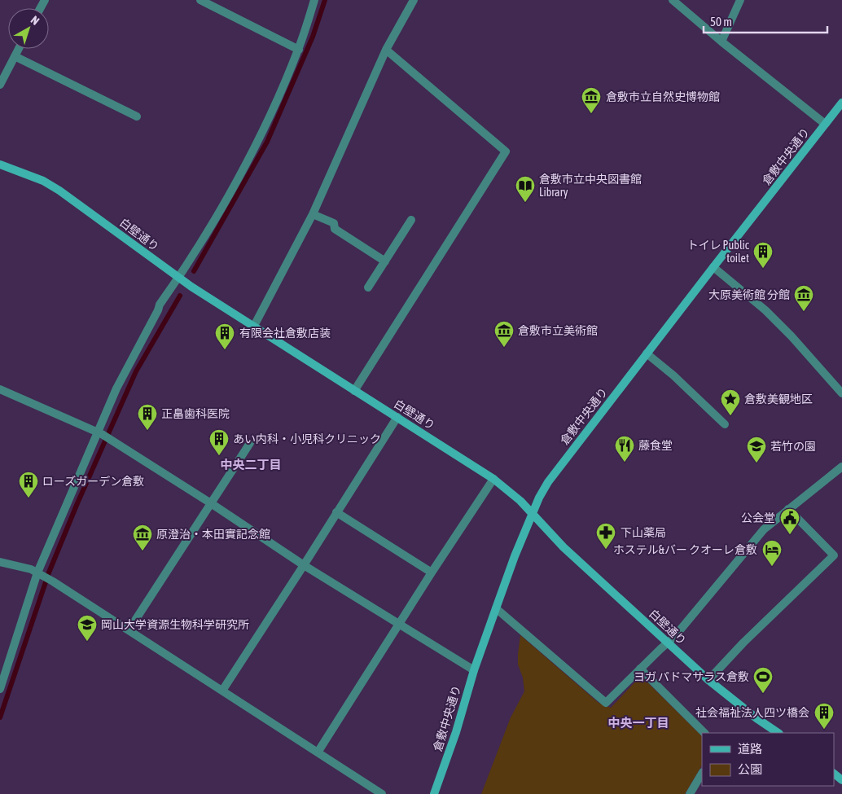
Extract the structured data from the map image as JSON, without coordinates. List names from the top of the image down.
{
  "streets": {
    "street": ["倉敷中央通り", "白壁通り"]
  },
  "crossings": [
    ["倉敷中央通り", "白壁通り"]
  ],
  "districts": ["中央二丁目", "中央一丁目"],
  "places": {
    "museum": [
      "倉敷市立自然史博物館",
      "大原美術館 分館",
      "倉敷市立美術館",
      "原澄治・本田實記念館"
    ],
    "library": ["倉敷市立中央図書館 Library"],
    "building": [
      "トイレ Public toilet",
      "有限会社倉敷店装",
      "正畠歯科医院",
      "あい内科・小児科クリニック",
      "ローズガーデン倉敷",
      "社会福祉法人四ツ橋会"
    ],
    "place": ["倉敷美観地区"],
    "restaurant": ["藤食堂"],
    "school or university": ["若竹の園", "岡山大学資源生物科学研究所"],
    "public building": ["公会堂"],
    "pharmacy": ["下山薬局"],
    "hotel": ["ホステル&バー クオーレ倉敷"],
    "sports": ["ヨガ パドマサラス倉敷"]
  },
  "legend": ["道路", "公園"],
  "scale_bar": "50 m",
  "north": "top right"
}
